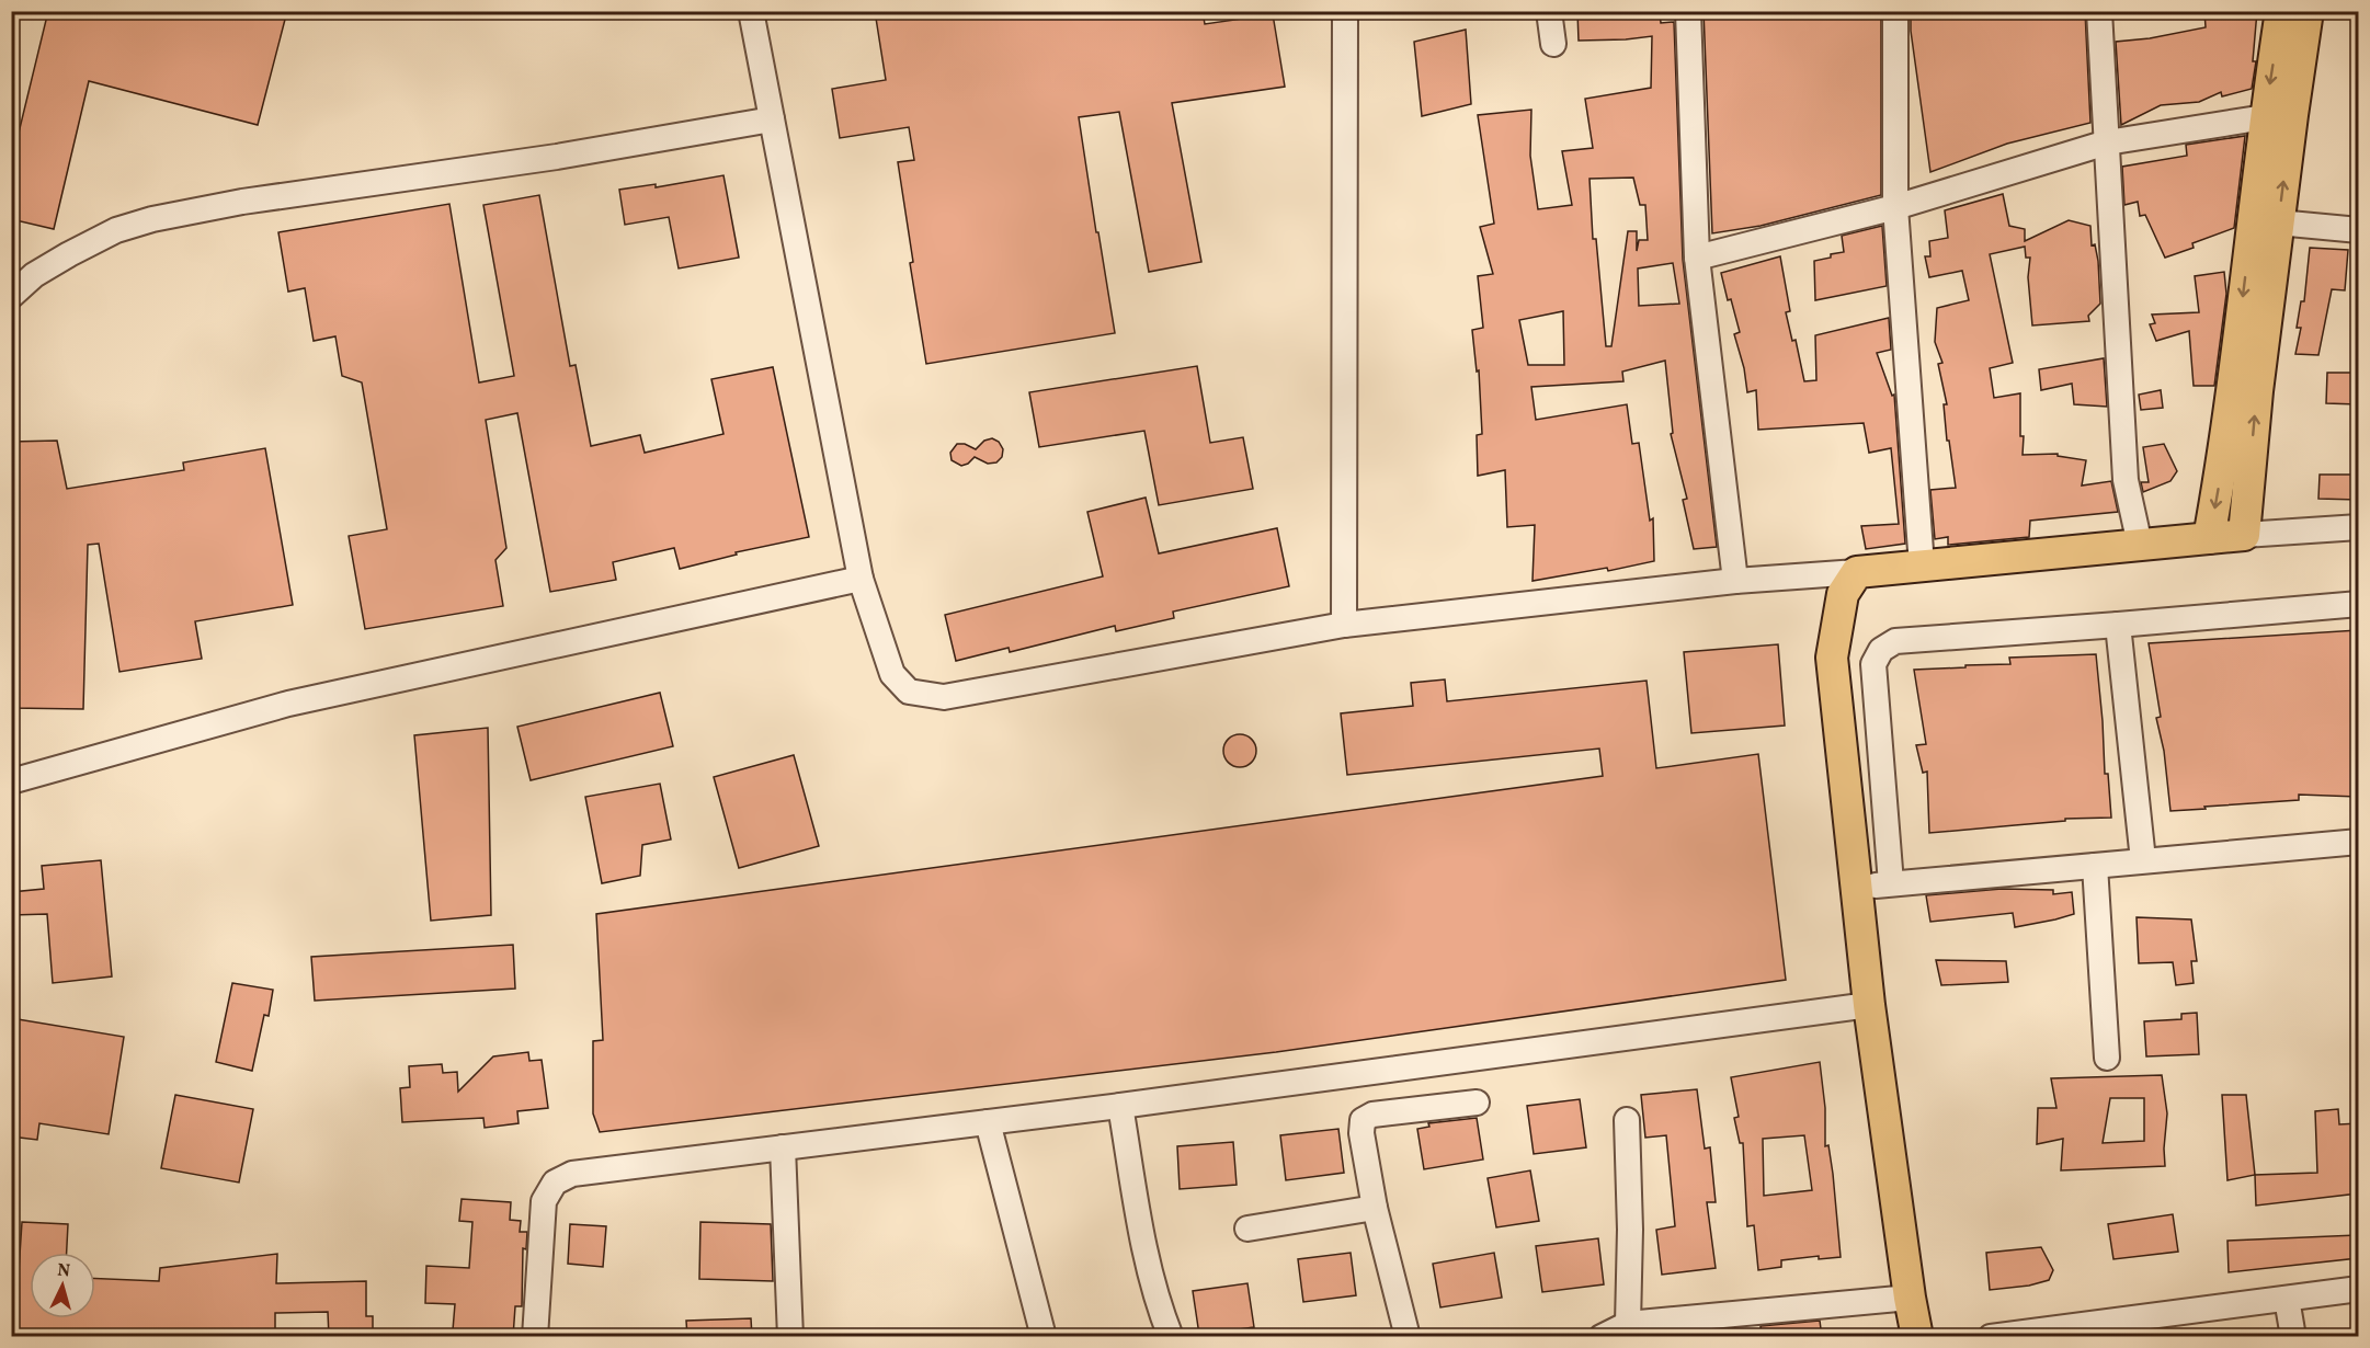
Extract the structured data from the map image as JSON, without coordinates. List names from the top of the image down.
{
  "north": "top"
}
